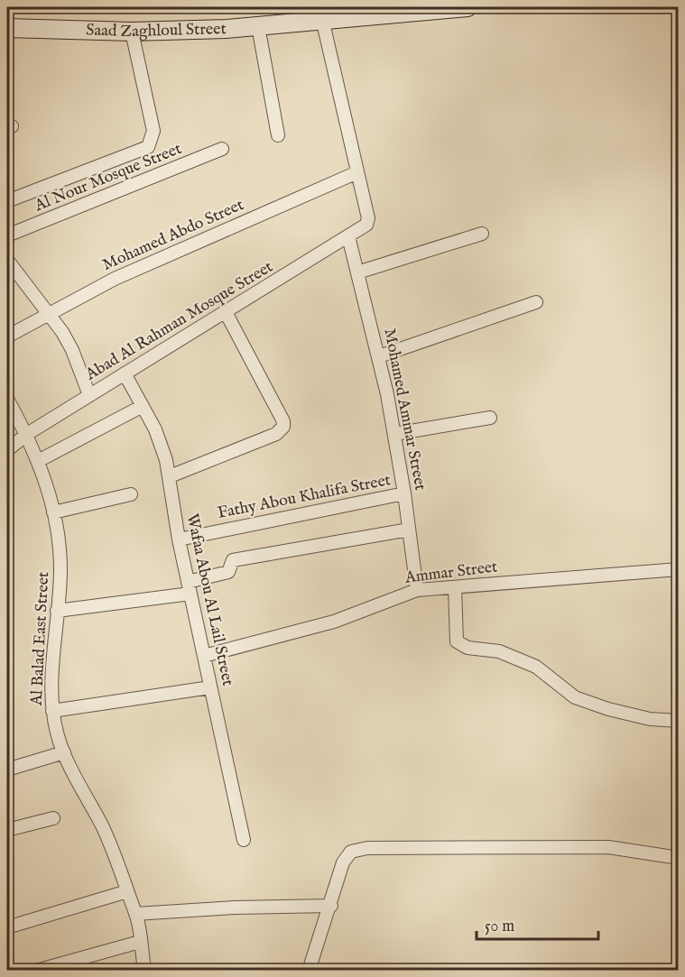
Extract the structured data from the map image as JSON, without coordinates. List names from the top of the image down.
{
  "streets": {
    "street": [
      "Saad Zaghloul Street",
      "Al Nour Mosque Street",
      "Mohamed Abdo Street",
      "Abad Al Rahman Mosque Street",
      "Mohamed Ammar Street",
      "Fathy Abou Khalifa Street",
      "Ammar Street",
      "Wafaa Abou Al Lail Street",
      "Al Balad East Street"
    ]
  },
  "crossings": [
    ["Mohamed Abdo Street", "Abad Al Rahman Mosque Street"],
    ["Abad Al Rahman Mosque Street", "Mohamed Ammar Street"],
    ["Abad Al Rahman Mosque Street", "Wafaa Abou Al Lail Street"],
    ["Abad Al Rahman Mosque Street", "Al Balad East Street"],
    ["Mohamed Ammar Street", "Fathy Abou Khalifa Street"],
    ["Mohamed Ammar Street", "Ammar Street"],
    ["Fathy Abou Khalifa Street", "Wafaa Abou Al Lail Street"],
    ["Ammar Street", "Wafaa Abou Al Lail Street"]
  ],
  "scale_bar": "50 m"
}
